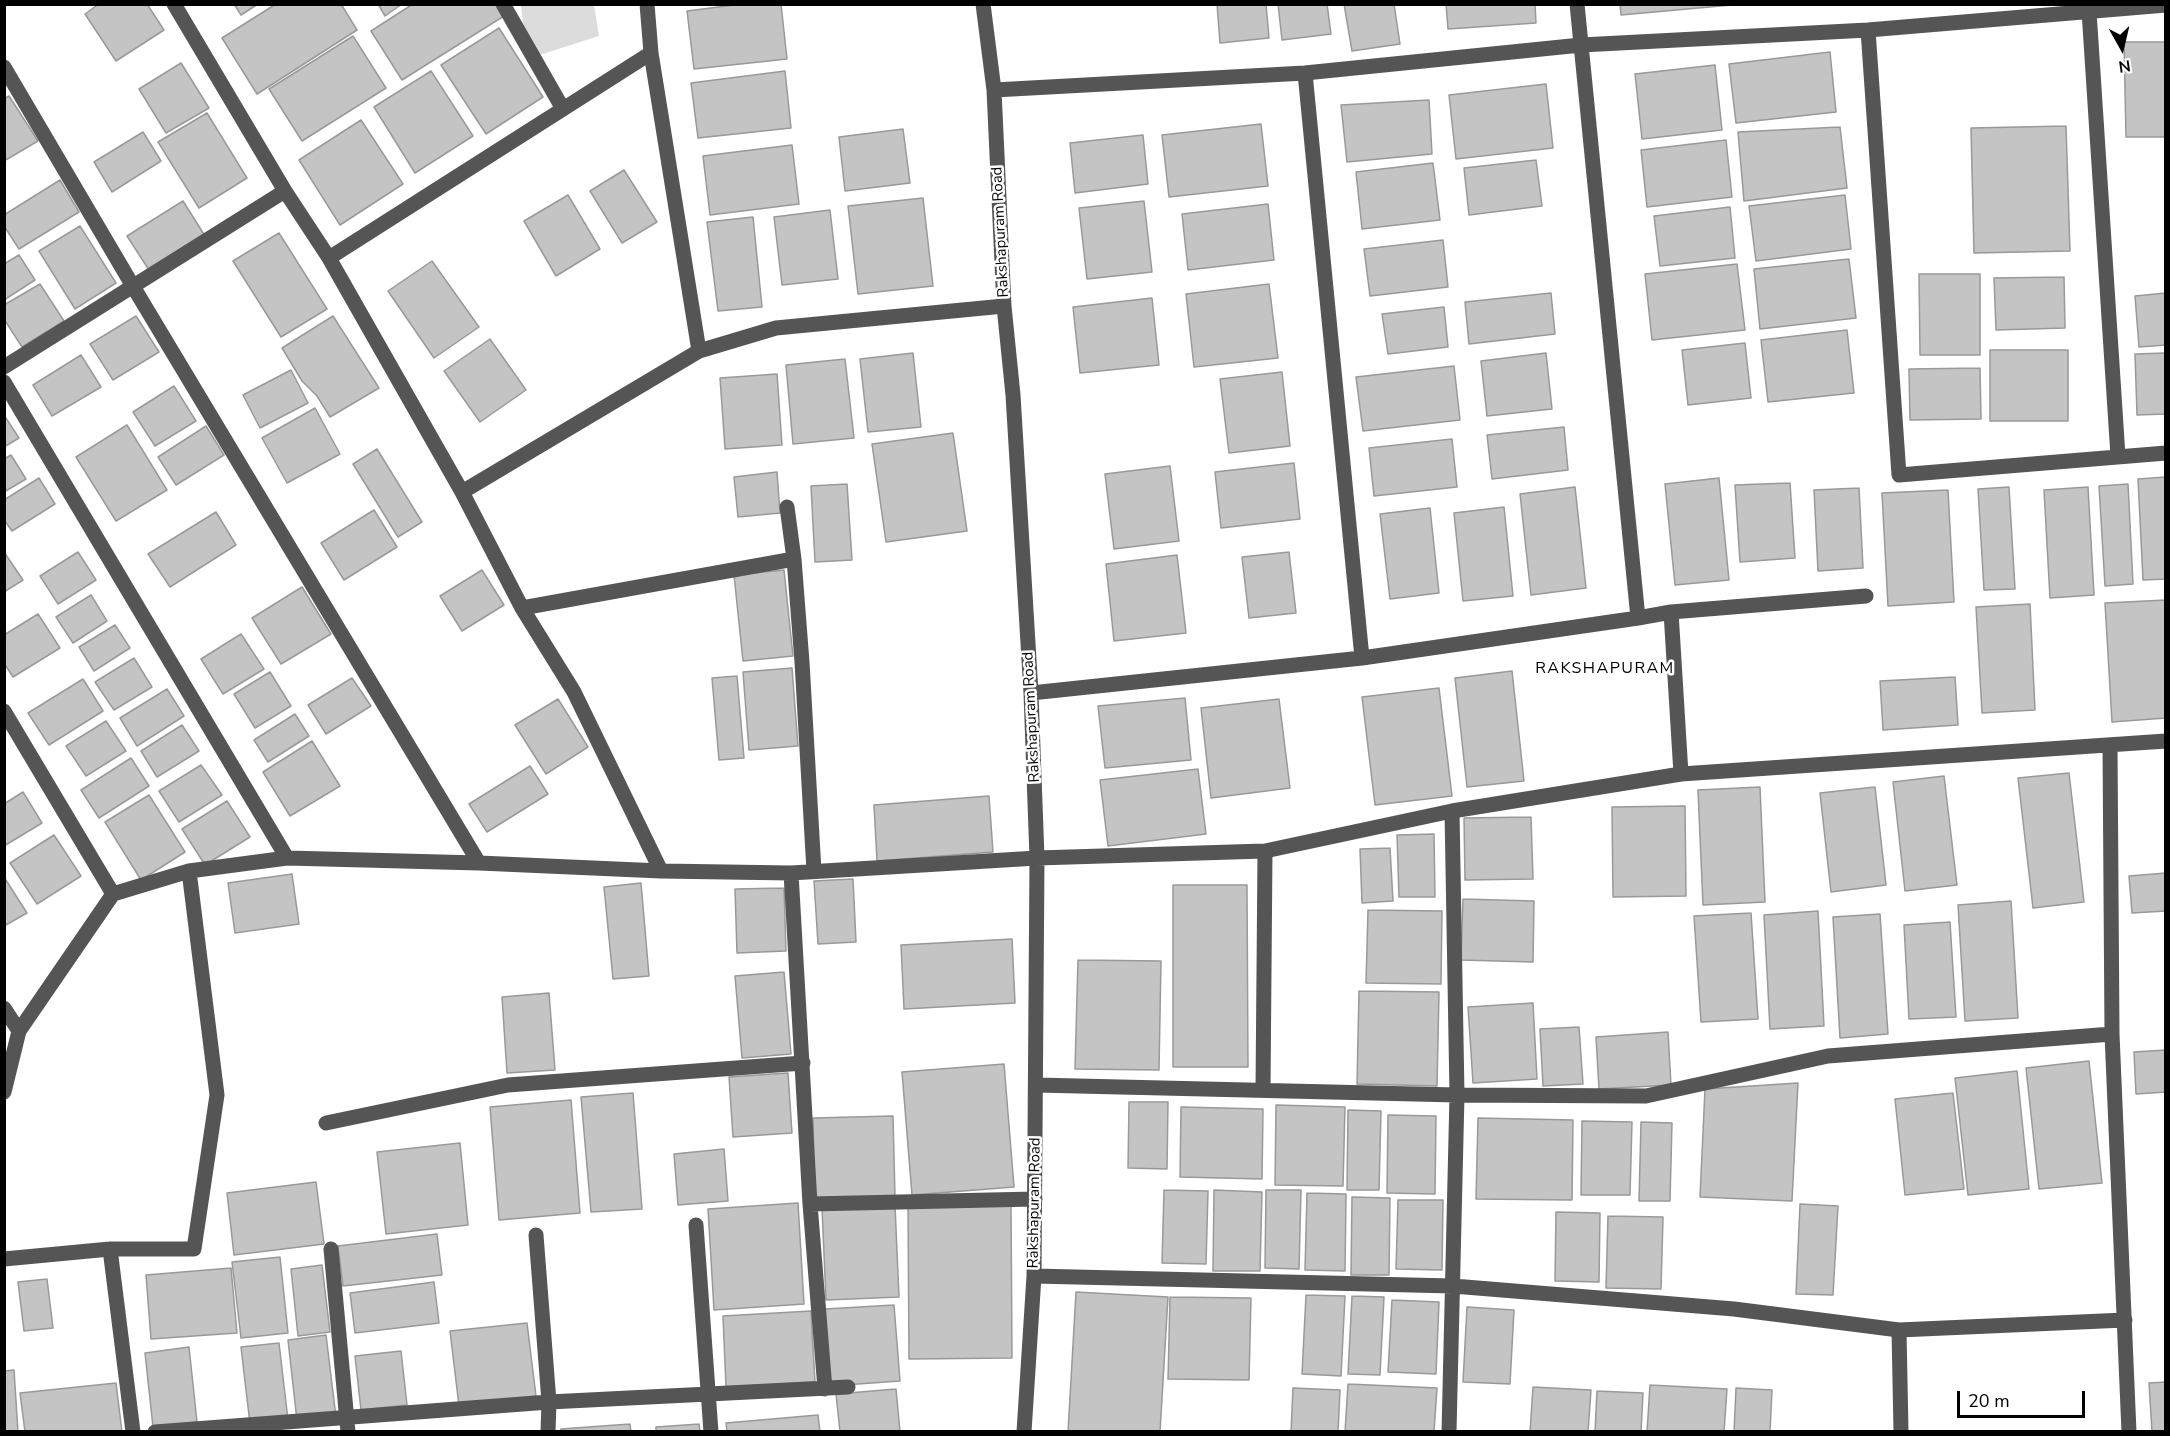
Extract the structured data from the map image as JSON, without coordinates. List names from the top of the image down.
{
  "streets": {
    "street": ["Rakshapuram Road"]
  },
  "districts": ["RAKSHAPURAM"],
  "scale_bar": "20 m",
  "north": "bottom"
}
